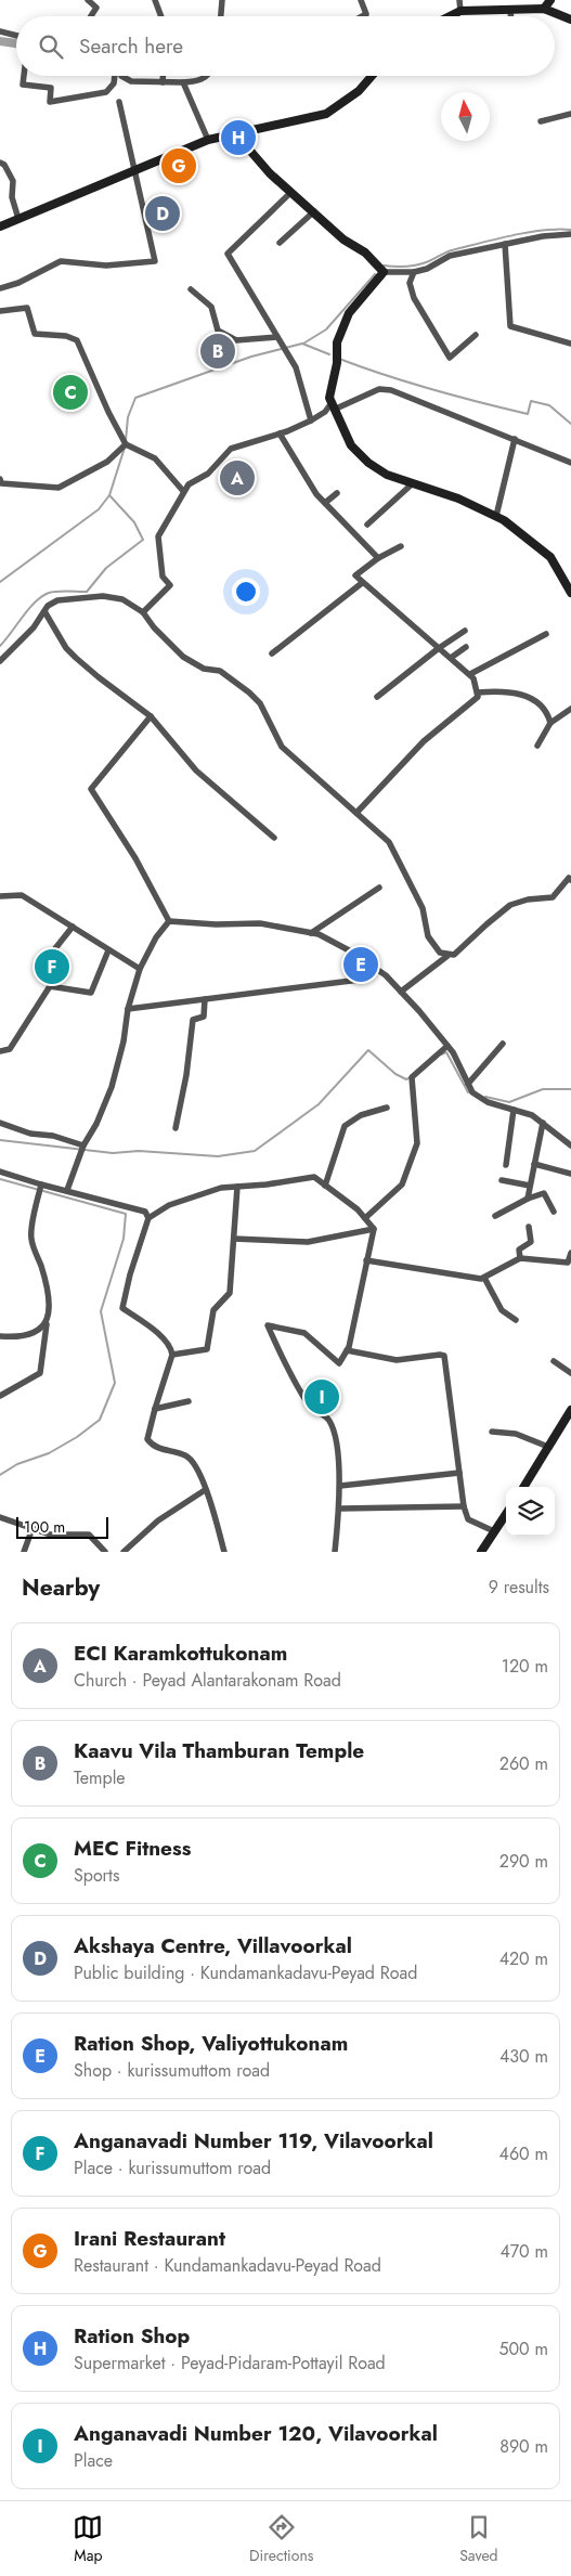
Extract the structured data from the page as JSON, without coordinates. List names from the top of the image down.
{
  "scale_bar": "100 m",
  "north": "top",
  "page": {
    "search": "Search here",
    "pins": [
      "H",
      "G",
      "D",
      "B",
      "C",
      "A",
      "E",
      "F",
      "I"
    ],
    "scale": "100 m",
    "heading": ["Nearby", "9 results"],
    "list": [
      {
        "mark": "A",
        "name": "ECI Karamkottukonam",
        "note": "Church · Peyad Alantarakonam Road",
        "value": "120 m"
      },
      {
        "mark": "B",
        "name": "Kaavu Vila Thamburan Temple",
        "note": "Temple",
        "value": "260 m"
      },
      {
        "mark": "C",
        "name": "MEC Fitness",
        "note": "Sports",
        "value": "290 m"
      },
      {
        "mark": "D",
        "name": "Akshaya Centre, Villavoorkal",
        "note": "Public building · Kundamankadavu-Peyad Road",
        "value": "420 m"
      },
      {
        "mark": "E",
        "name": "Ration Shop, Valiyottukonam",
        "note": "Shop · kurissumuttom road",
        "value": "430 m"
      },
      {
        "mark": "F",
        "name": "Anganavadi Number 119, Vilavoorkal",
        "note": "Place · kurissumuttom road",
        "value": "460 m"
      },
      {
        "mark": "G",
        "name": "Irani Restaurant",
        "note": "Restaurant · Kundamankadavu-Peyad Road",
        "value": "470 m"
      },
      {
        "mark": "H",
        "name": "Ration Shop",
        "note": "Supermarket · Peyad-Pidaram-Pottayil Road",
        "value": "500 m"
      },
      {
        "mark": "I",
        "name": "Anganavadi Number 120, Vilavoorkal",
        "note": "Place",
        "value": "890 m"
      }
    ],
    "nav": ["Map", "Directions", "Saved"]
  }
}
